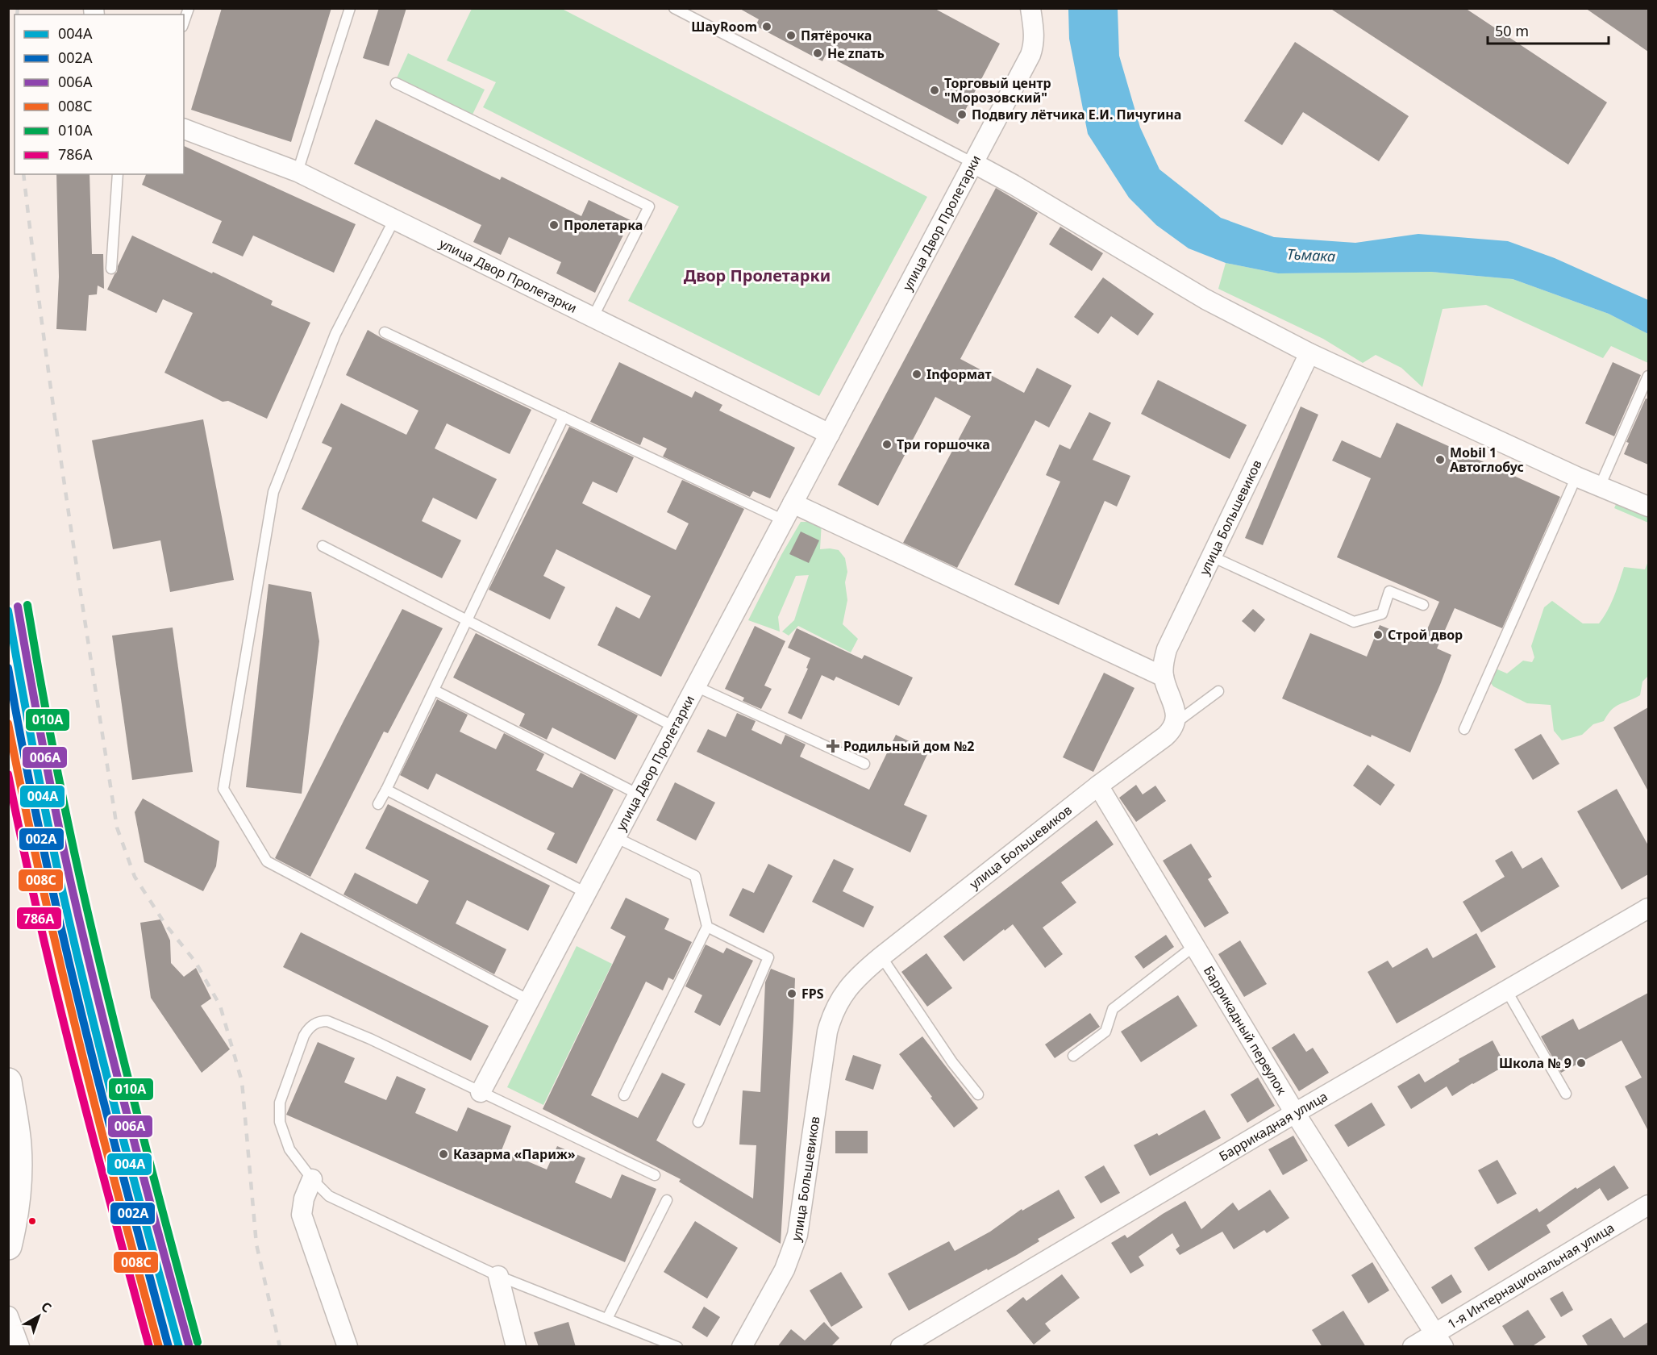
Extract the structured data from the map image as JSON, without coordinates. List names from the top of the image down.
{
  "streets": {
    "street": [
      "улица Двор Пролетарки",
      "улица Большевиков",
      "Баррикадный переулок",
      "Баррикадная улица",
      "1-я Интернациональная улица"
    ]
  },
  "crossings": [
    ["улица Большевиков", "Баррикадный переулок"],
    ["Баррикадный переулок", "Баррикадная улица"],
    ["Баррикадный переулок", "1-я Интернациональная улица"]
  ],
  "districts": ["Двор Пролетарки"],
  "water": ["Тьмака"],
  "places": {
    "other": [
      "ШауRoom",
      "Пятёрочка",
      "Не zпать",
      "Торговый центр \"Морозовский\"",
      "Подвигу лётчика Е.И. Пичугина",
      "Пролетарка",
      "Inформат",
      "Три горшочка",
      "Mobil 1 Автоглобус",
      "Строй двор",
      "FPS",
      "Школа № 9",
      "Казарма «Париж»"
    ],
    "health": ["Родильный дом №2"]
  },
  "lines": [
    "transit line 010А",
    "transit line 006А",
    "transit line 004А",
    "transit line 002А",
    "transit line 008С",
    "transit line 786А"
  ],
  "legend": [
    "004А",
    "002А",
    "006А",
    "008С",
    "010А",
    "786А"
  ],
  "scale_bar": "50 m",
  "north": "top right"
}
